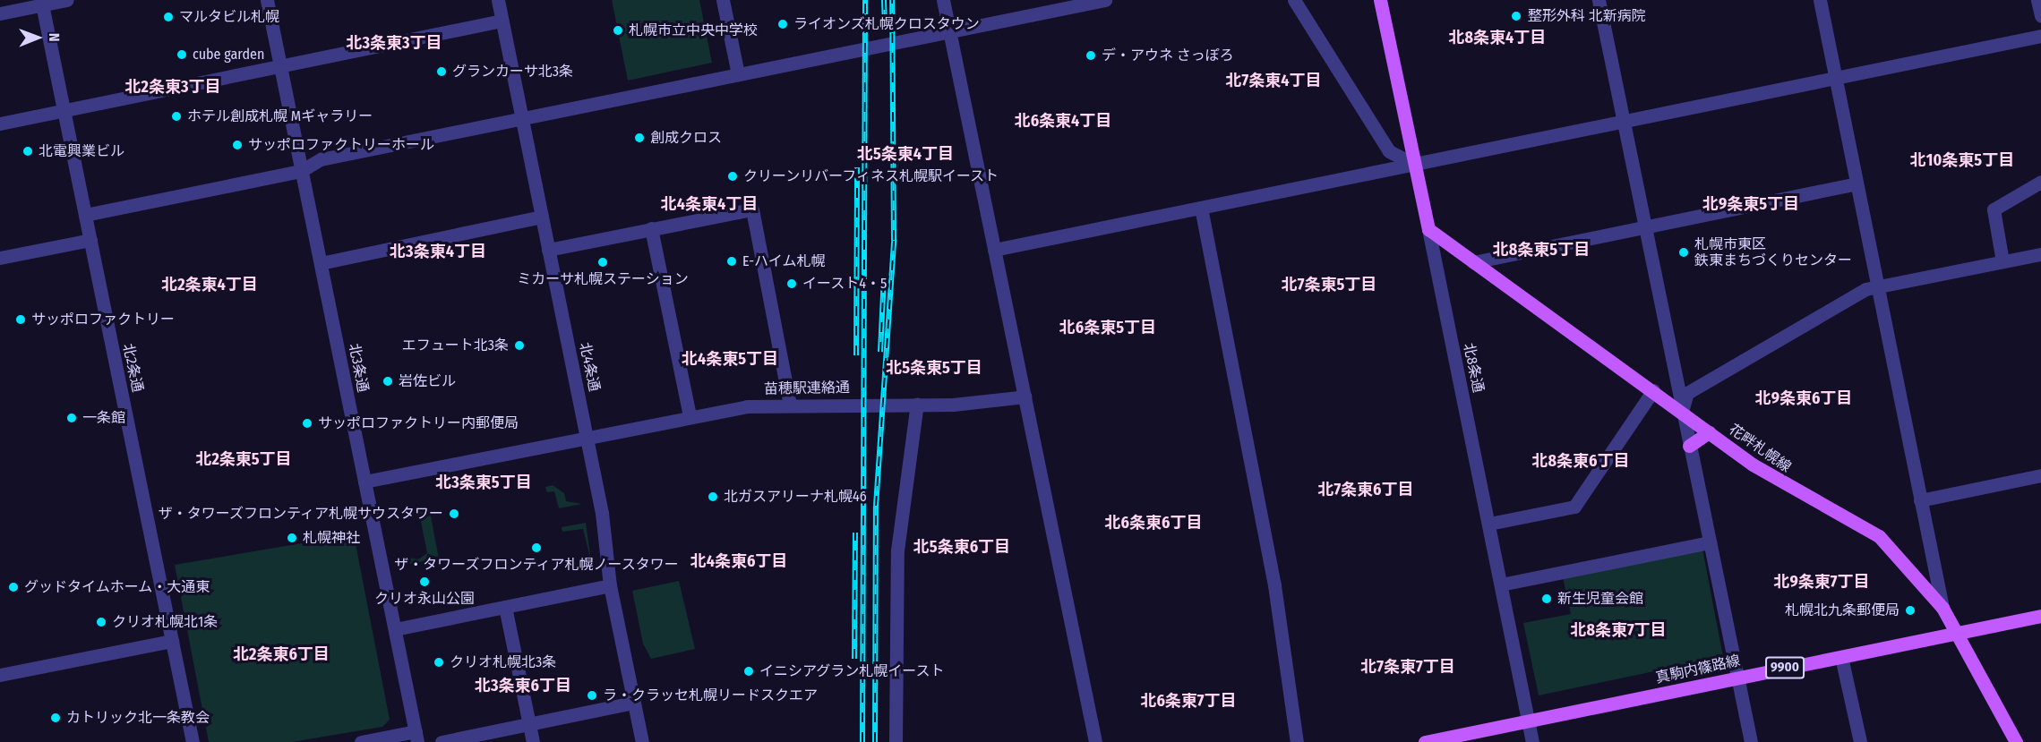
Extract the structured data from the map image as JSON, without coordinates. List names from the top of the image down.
{
  "streets": {
    "main road": [
      "北8条通",
      "花畔札幌線",
      "9900",
      "真駒内篠路線"
    ],
    "street": [
      "北4条通",
      "北2条通",
      "北3条通",
      "苗穂駅連絡通"
    ]
  },
  "crossings": [
    ["北4条通", "苗穂駅連絡通"],
    ["北3条通", "苗穂駅連絡通"],
    ["北8条通", "花畔札幌線"],
    ["北8条通", "真駒内篠路線"],
    ["花畔札幌線", "真駒内篠路線"]
  ],
  "districts": [
    "北8条東4丁目",
    "北3条東3丁目",
    "北7条東4丁目",
    "北2条東3丁目",
    "北6条東4丁目",
    "北5条東4丁目",
    "北10条東5丁目",
    "北4条東4丁目",
    "北9条東5丁目",
    "北8条東5丁目",
    "北3条東4丁目",
    "北2条東4丁目",
    "北7条東5丁目",
    "北6条東5丁目",
    "北4条東5丁目",
    "北5条東5丁目",
    "北9条東6丁目",
    "北2条東5丁目",
    "北8条東6丁目",
    "北3条東5丁目",
    "北7条東6丁目",
    "北6条東6丁目",
    "北5条東6丁目",
    "北4条東6丁目",
    "北9条東7丁目",
    "北8条東7丁目",
    "北2条東6丁目",
    "北7条東7丁目",
    "北3条東6丁目",
    "北6条東7丁目"
  ],
  "places": [
    "整形外科 北新病院",
    "マルタビル札幌",
    "ライオンズ札幌クロスタウン",
    "札幌市立中央中学校",
    "cube garden",
    "デ・アウネ さっぽろ",
    "グランカーサ北3条",
    "ホテル創成札幌 Mギャラリー",
    "創成クロス",
    "サッポロファクトリーホール",
    "北電興業ビル",
    "クリーンリバーフィネス札幌駅イースト",
    "札幌市東区 鉄東まちづくりセンター",
    "E-ハイム札幌",
    "ミカーサ札幌ステーション",
    "イースト4・5",
    "サッポロファクトリー",
    "エフュート北3条",
    "岩佐ビル",
    "一条館",
    "サッポロファクトリー内郵便局",
    "北ガスアリーナ札幌46",
    "ザ・タワーズフロンティア札幌サウスタワー",
    "札幌神社",
    "ザ・タワーズフロンティア札幌ノースタワー",
    "クリオ永山公園",
    "グッドタイムホーム・大通東",
    "新生児童会館",
    "札幌北九条郵便局",
    "クリオ札幌北1条",
    "クリオ札幌北3条",
    "イニシアグラン札幌イースト",
    "ラ・クラッセ札幌リードスクエア",
    "カトリック北一条教会"
  ],
  "north": "right"
}
